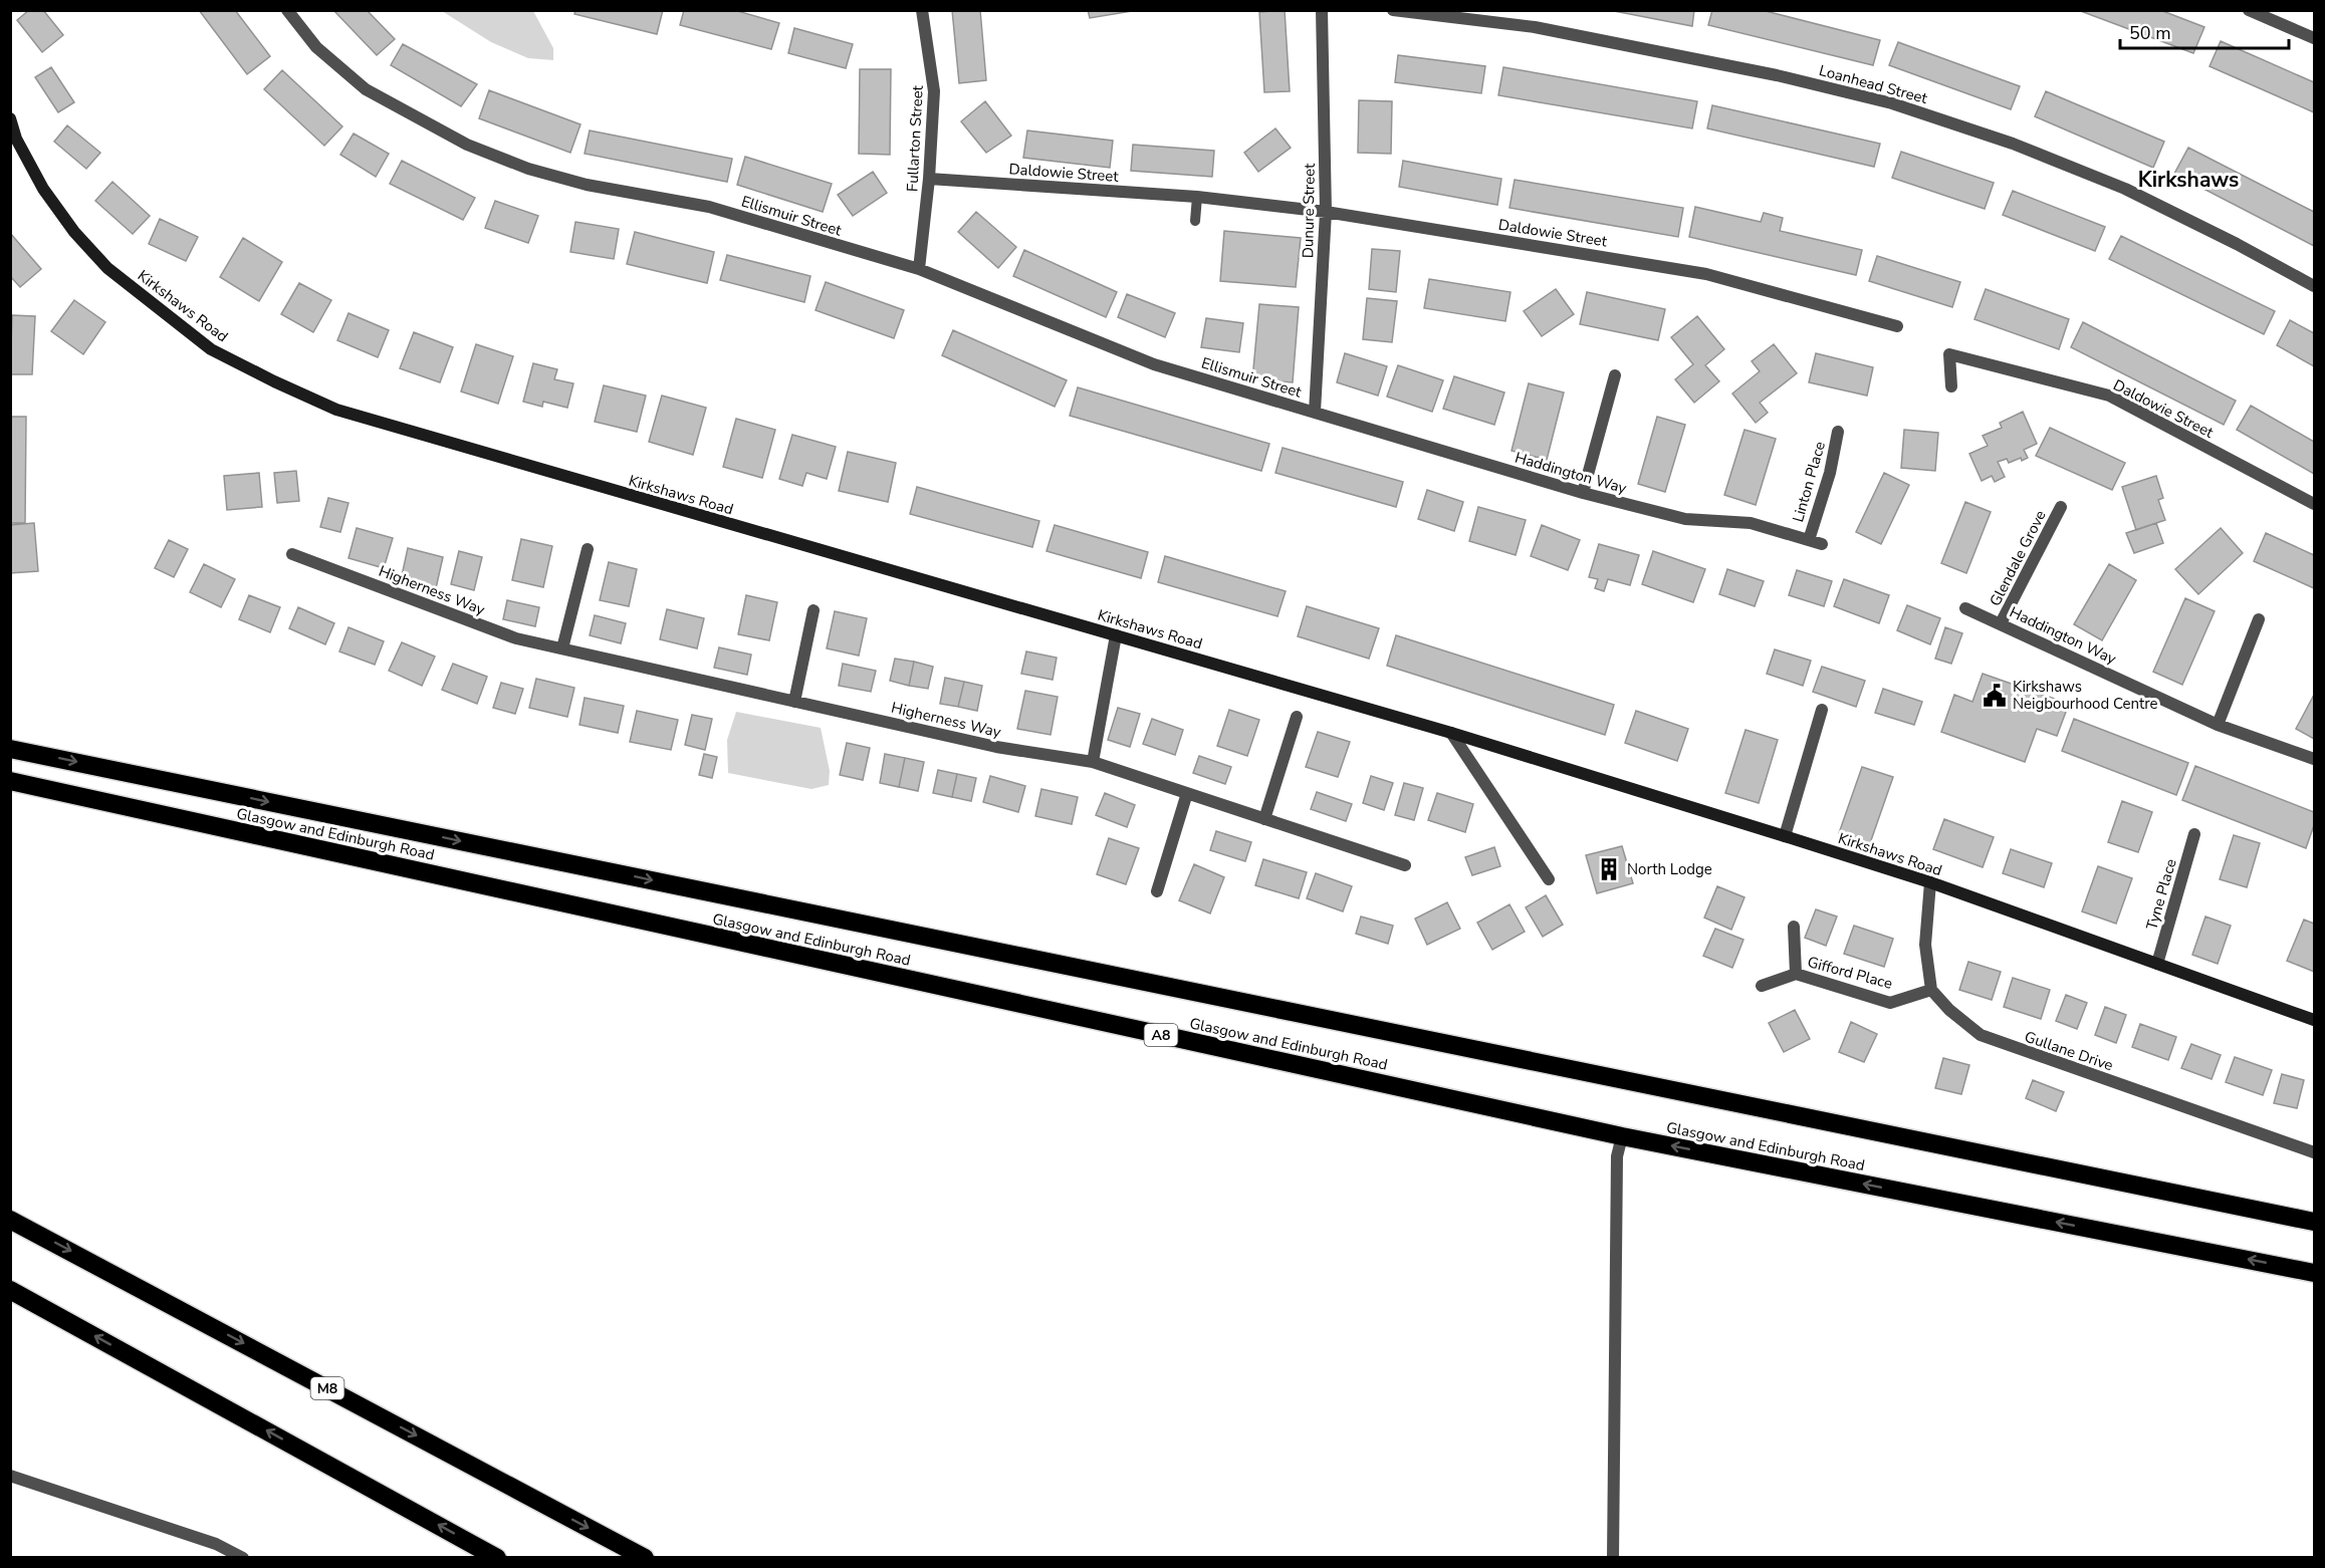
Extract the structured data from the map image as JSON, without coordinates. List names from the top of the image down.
{
  "streets": {
    "highway": ["Glasgow and Edinburgh Road", "A8", "M8"],
    "street": [
      "Loanhead Street",
      "Fullarton Street",
      "Daldowie Street",
      "Dunure Street",
      "Ellismuir Street",
      "Kirkshaws Road",
      "Haddington Way",
      "Linton Place",
      "Glendale Grove",
      "Higherness Way",
      "Tyne Place",
      "Gifford Place",
      "Gullane Drive"
    ]
  },
  "crossings": [
    ["Fullarton Street", "Daldowie Street"],
    ["Fullarton Street", "Ellismuir Street"],
    ["Daldowie Street", "Dunure Street"],
    ["Dunure Street", "Ellismuir Street"],
    ["Dunure Street", "Haddington Way"],
    ["Ellismuir Street", "Haddington Way"],
    ["Kirkshaws Road", "Tyne Place"],
    ["Haddington Way", "Linton Place"],
    ["Haddington Way", "Glendale Grove"],
    ["Gifford Place", "Gullane Drive"]
  ],
  "districts": ["Kirkshaws"],
  "places": {
    "public building": ["Kirkshaws Neigbourhood Centre"],
    "building": ["North Lodge"]
  },
  "scale_bar": "50 m"
}
